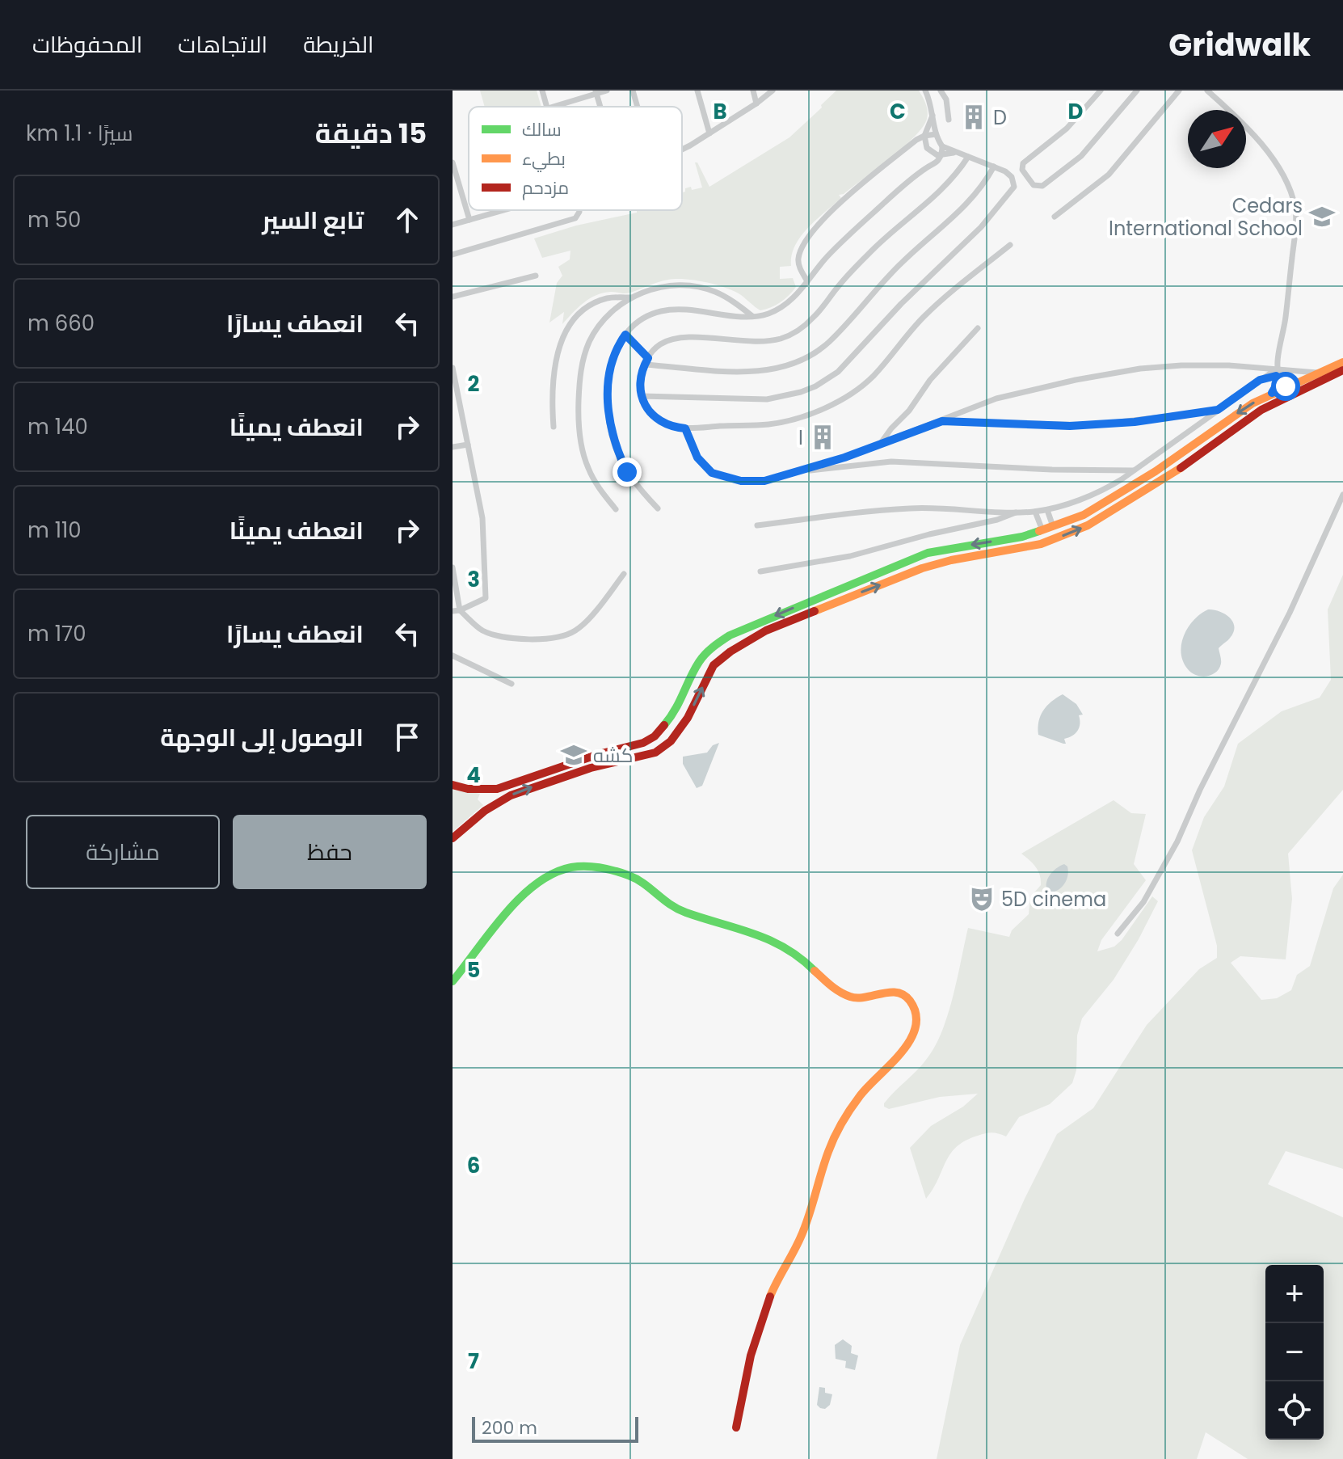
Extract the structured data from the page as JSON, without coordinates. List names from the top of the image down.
{
  "places": {
    "building": ["D", "I"],
    "school or university": ["Cedars International School", "كشه"],
    "theatre": ["5D cinema"]
  },
  "legend": ["سالك", "بطيء", "مزدحم"],
  "scale_bar": "200 m",
  "north": "top right",
  "page": {
    "header": "Gridwalk",
    "nav": ["الخريطة", "الاتجاهات", "المحفوظات"],
    "heading": ["15 دقيقة", "سيرًا · 1.1 km"],
    "list": [
      ["تابع السير", "50 m"],
      ["انعطف يسارًا", "660 m"],
      ["انعطف يمينًا", "140 m"],
      ["انعطف يمينًا", "110 m"],
      ["انعطف يسارًا", "170 m"],
      "الوصول إلى الوجهة"
    ],
    "buttons": ["حفظ", "مشاركة"],
    "map_buttons": ["+", "−"],
    "scale": "200 m"
  },
  "grid": {
    "columns": ["B", "C", "D"],
    "rows": [
      "2",
      "3",
      "4",
      "5",
      "6",
      "7"
    ]
  }
}
